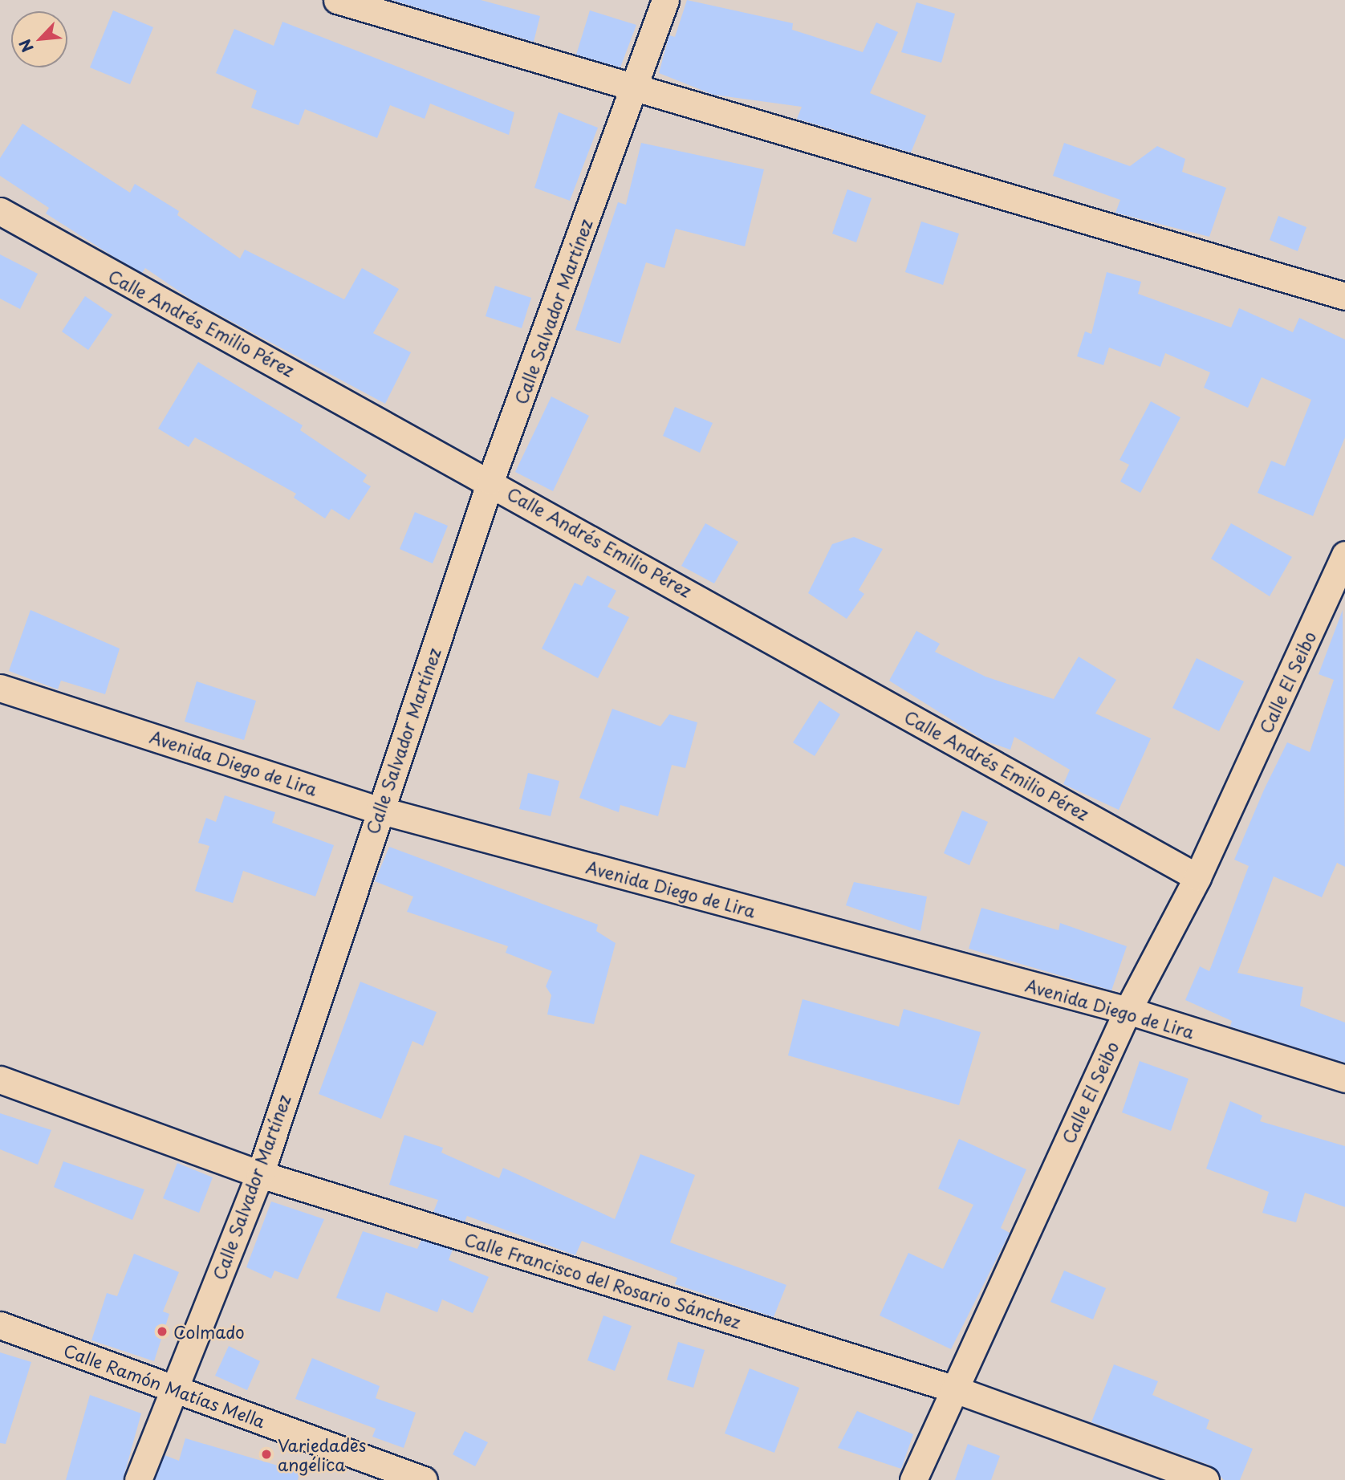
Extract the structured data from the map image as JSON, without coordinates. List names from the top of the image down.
{
  "streets": {
    "street": [
      "Calle Salvador Martínez",
      "Calle Andrés Emilio Pérez",
      "Calle El Seibo",
      "Avenida Diego de Lira",
      "Calle Francisco del Rosario Sánchez",
      "Calle Ramón Matías Mella"
    ]
  },
  "crossings": [
    ["Calle Salvador Martínez", "Calle Andrés Emilio Pérez"],
    ["Calle Salvador Martínez", "Avenida Diego de Lira"],
    ["Calle Salvador Martínez", "Calle Francisco del Rosario Sánchez"],
    ["Calle Salvador Martínez", "Calle Ramón Matías Mella"],
    ["Calle Andrés Emilio Pérez", "Calle El Seibo"],
    ["Calle El Seibo", "Avenida Diego de Lira"],
    ["Calle El Seibo", "Calle Francisco del Rosario Sánchez"]
  ],
  "places": ["Colmado", "Variedades angélica"],
  "north": "bottom left"
}
